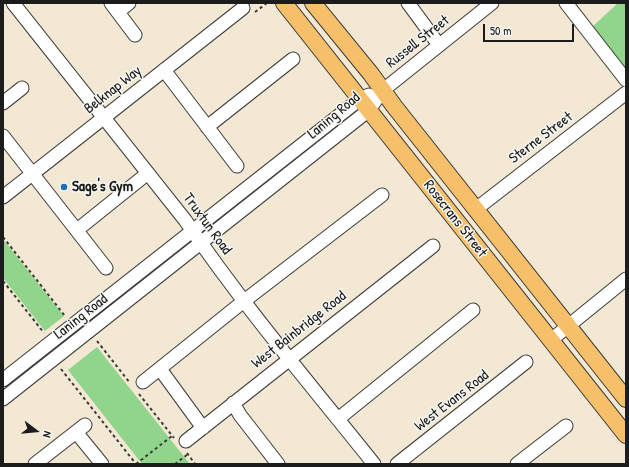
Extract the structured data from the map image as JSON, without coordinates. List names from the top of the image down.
{
  "streets": {
    "main road": ["Rosecrans Street"],
    "street": [
      "Russell Street",
      "Belknap Way",
      "Laning Road",
      "Sterne Street",
      "Truxtun Road",
      "West Bainbridge Road",
      "West Evans Road"
    ]
  },
  "crossings": [
    ["Russell Street", "Laning Road"],
    ["Russell Street", "Rosecrans Street"],
    ["Belknap Way", "Truxtun Road"],
    ["Laning Road", "Rosecrans Street"],
    ["Laning Road", "Truxtun Road"],
    ["Sterne Street", "Rosecrans Street"],
    ["Truxtun Road", "West Bainbridge Road"]
  ],
  "places": ["Sage's Gym"],
  "scale_bar": "50 m",
  "north": "right"
}
